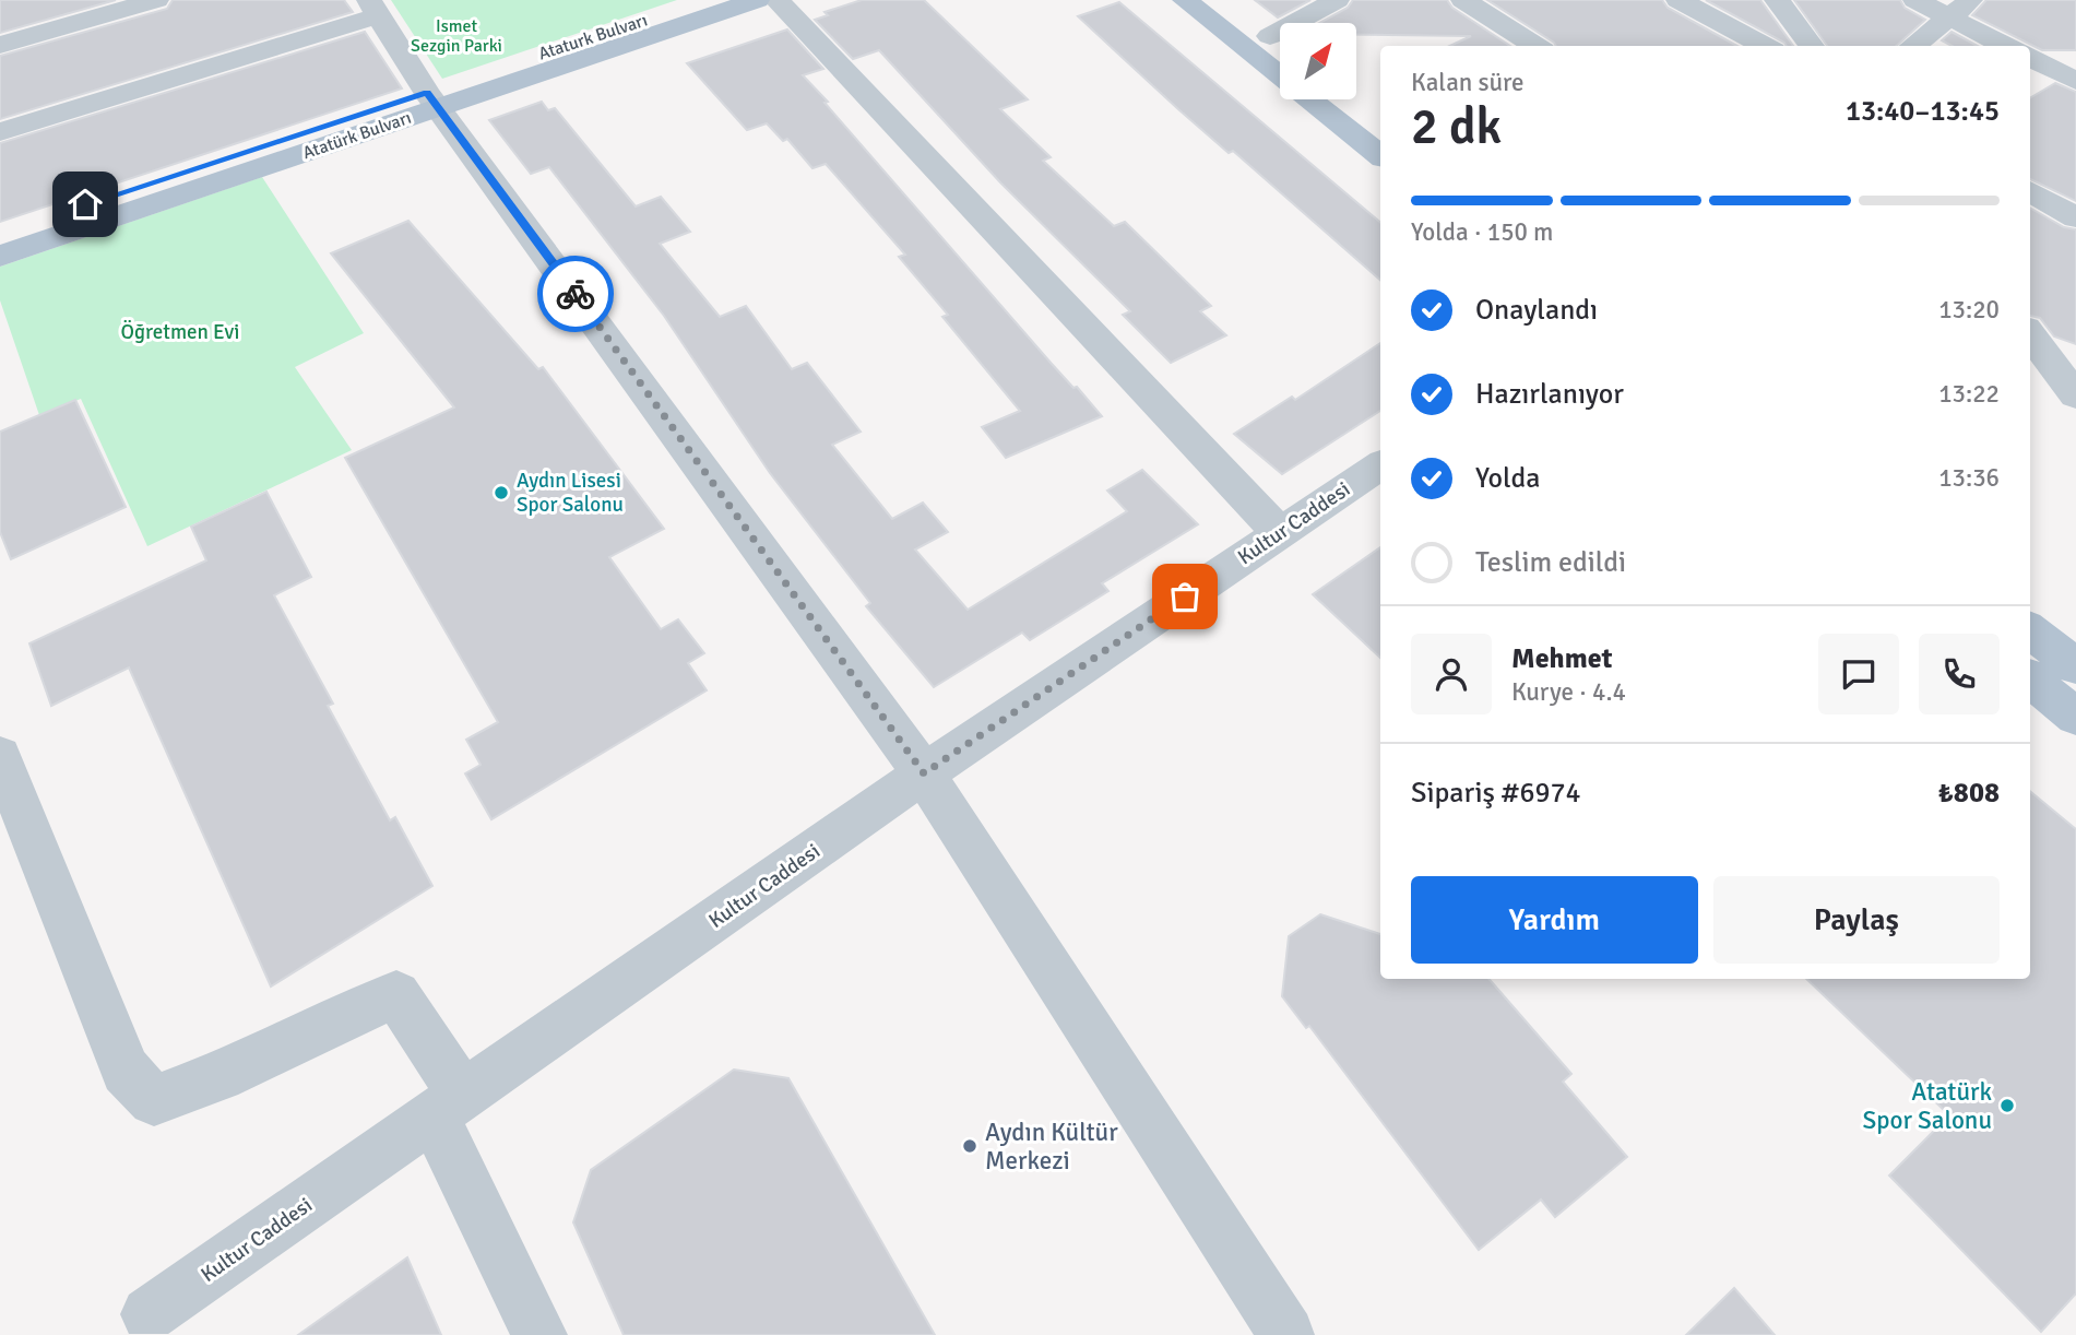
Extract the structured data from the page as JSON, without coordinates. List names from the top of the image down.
{
  "streets": {
    "main road": ["Ataturk Bulvarı", "Atatürk Bulvarı"],
    "street": ["Kultur Caddesi"]
  },
  "crossings": [
    ["Ataturk Bulvarı", "Atatürk Bulvarı"]
  ],
  "parks": ["Ismet Sezgin Parki", "Öğretmen Evi"],
  "places": ["Aydın Lisesi Spor Salonu", "Atatürk Spor Salonu", "Aydın Kültür Merkezi"],
  "north": "top right",
  "page": {
    "heading": ["2 dk", "Kalan süre", "13:40–13:45"],
    "panel": [
      "Mehmet",
      "Kurye · 4.4",
      "Sipariş #6974",
      "₺808"
    ],
    "bar": "Yolda · 150 m",
    "list": [
      ["Onaylandı", "13:20"],
      ["Hazırlanıyor", "13:22"],
      ["Yolda", "13:36"],
      "Teslim edildi"
    ],
    "buttons": ["Yardım", "Paylaş"]
  }
}
